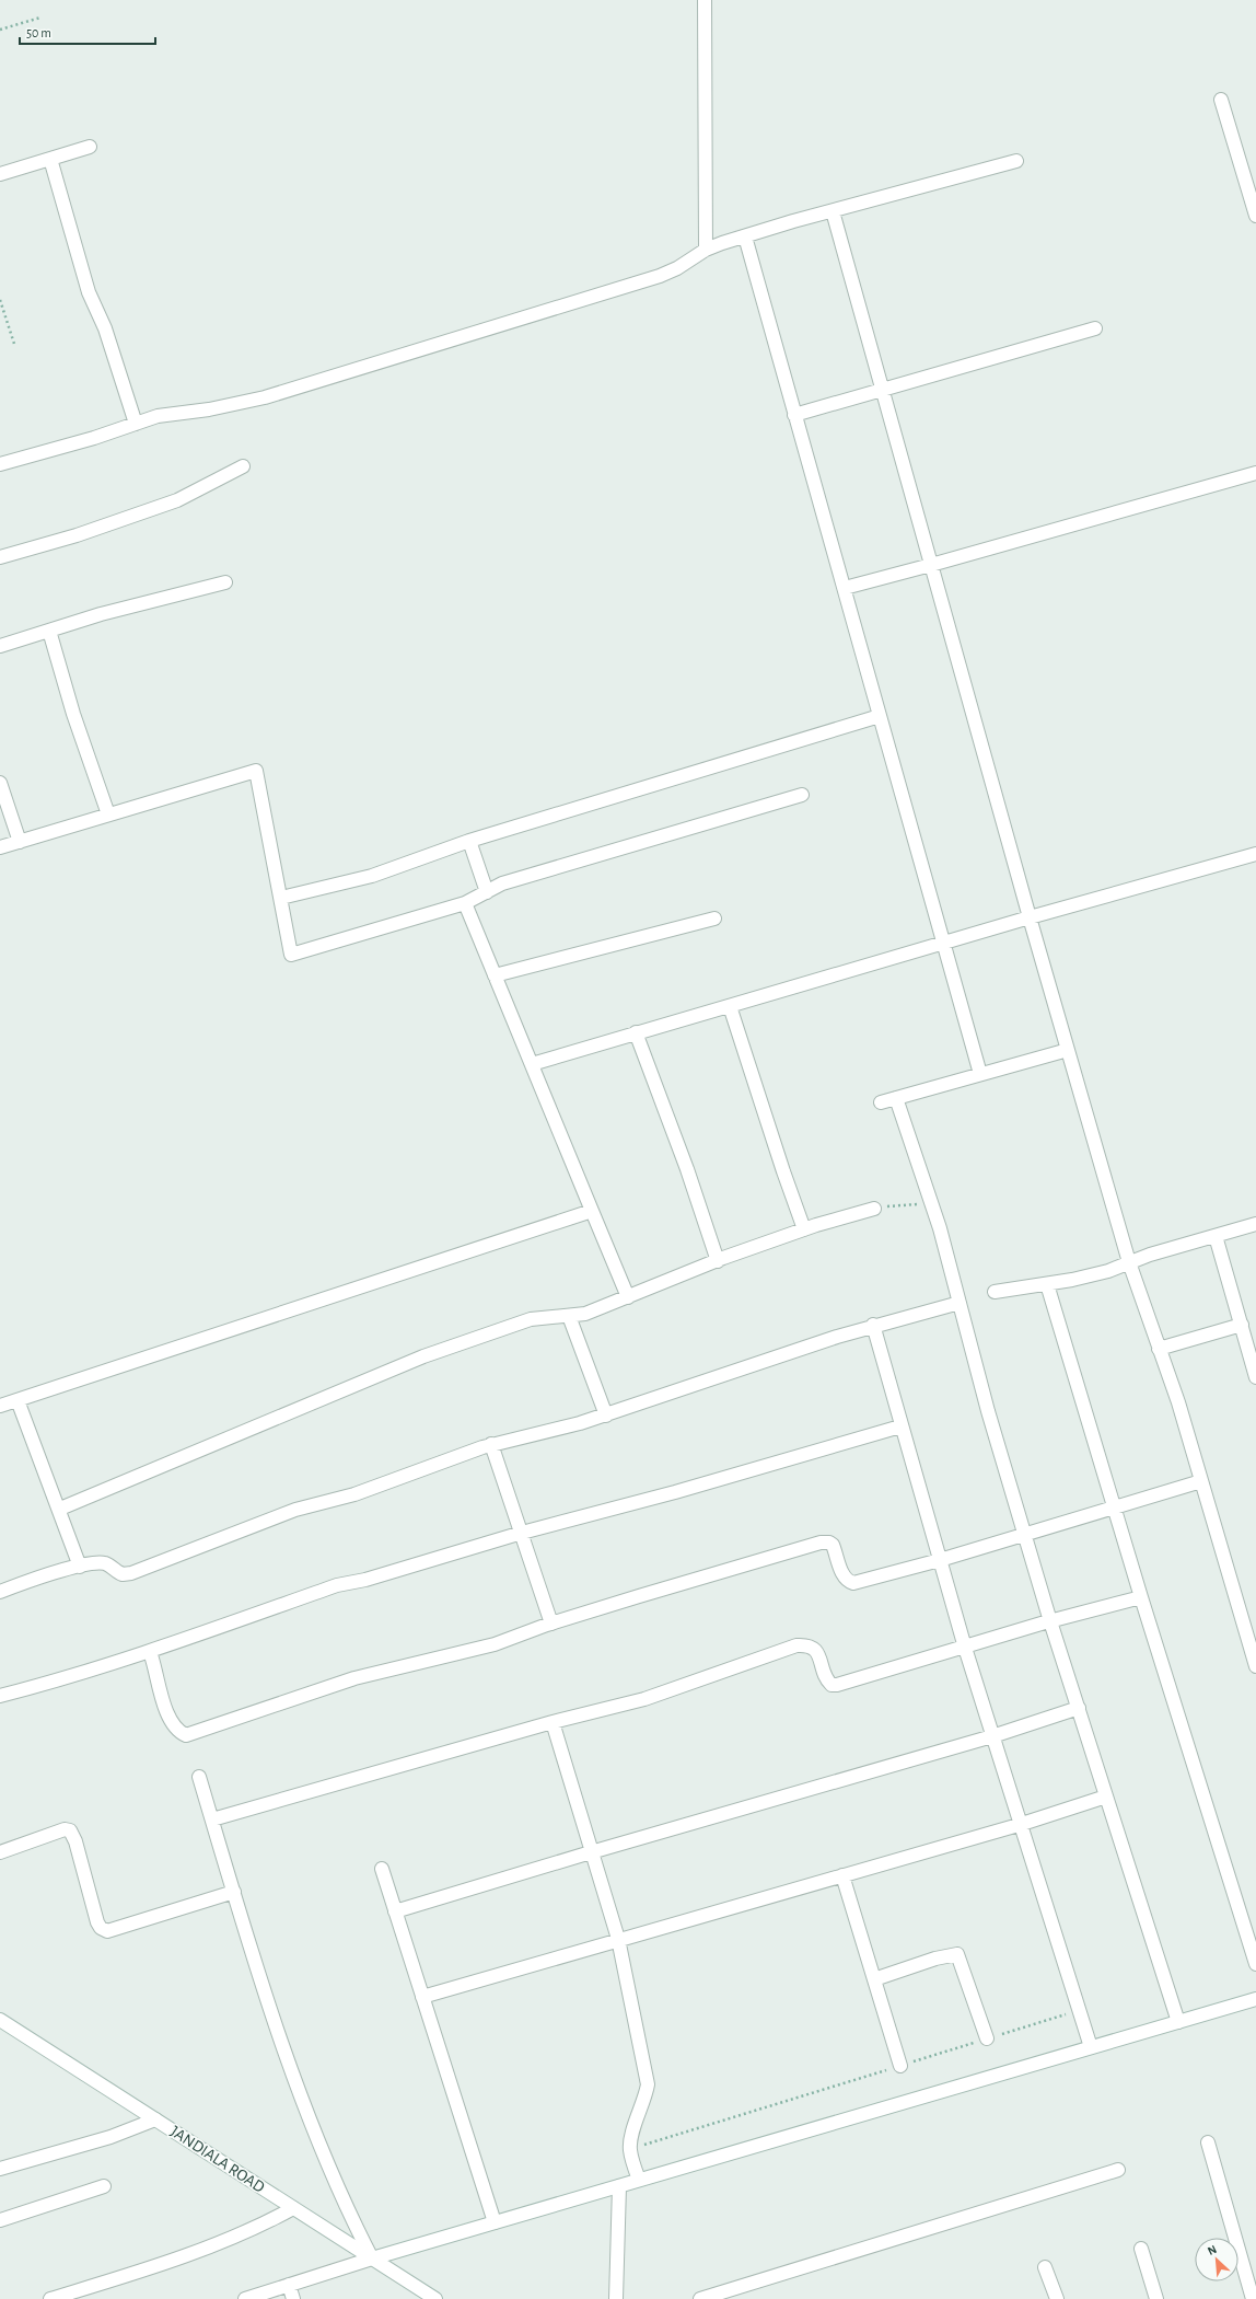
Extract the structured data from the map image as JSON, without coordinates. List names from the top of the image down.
{
  "streets": {
    "street": ["JANDIALA ROAD"]
  },
  "scale_bar": "50 m",
  "north": "top left"
}
